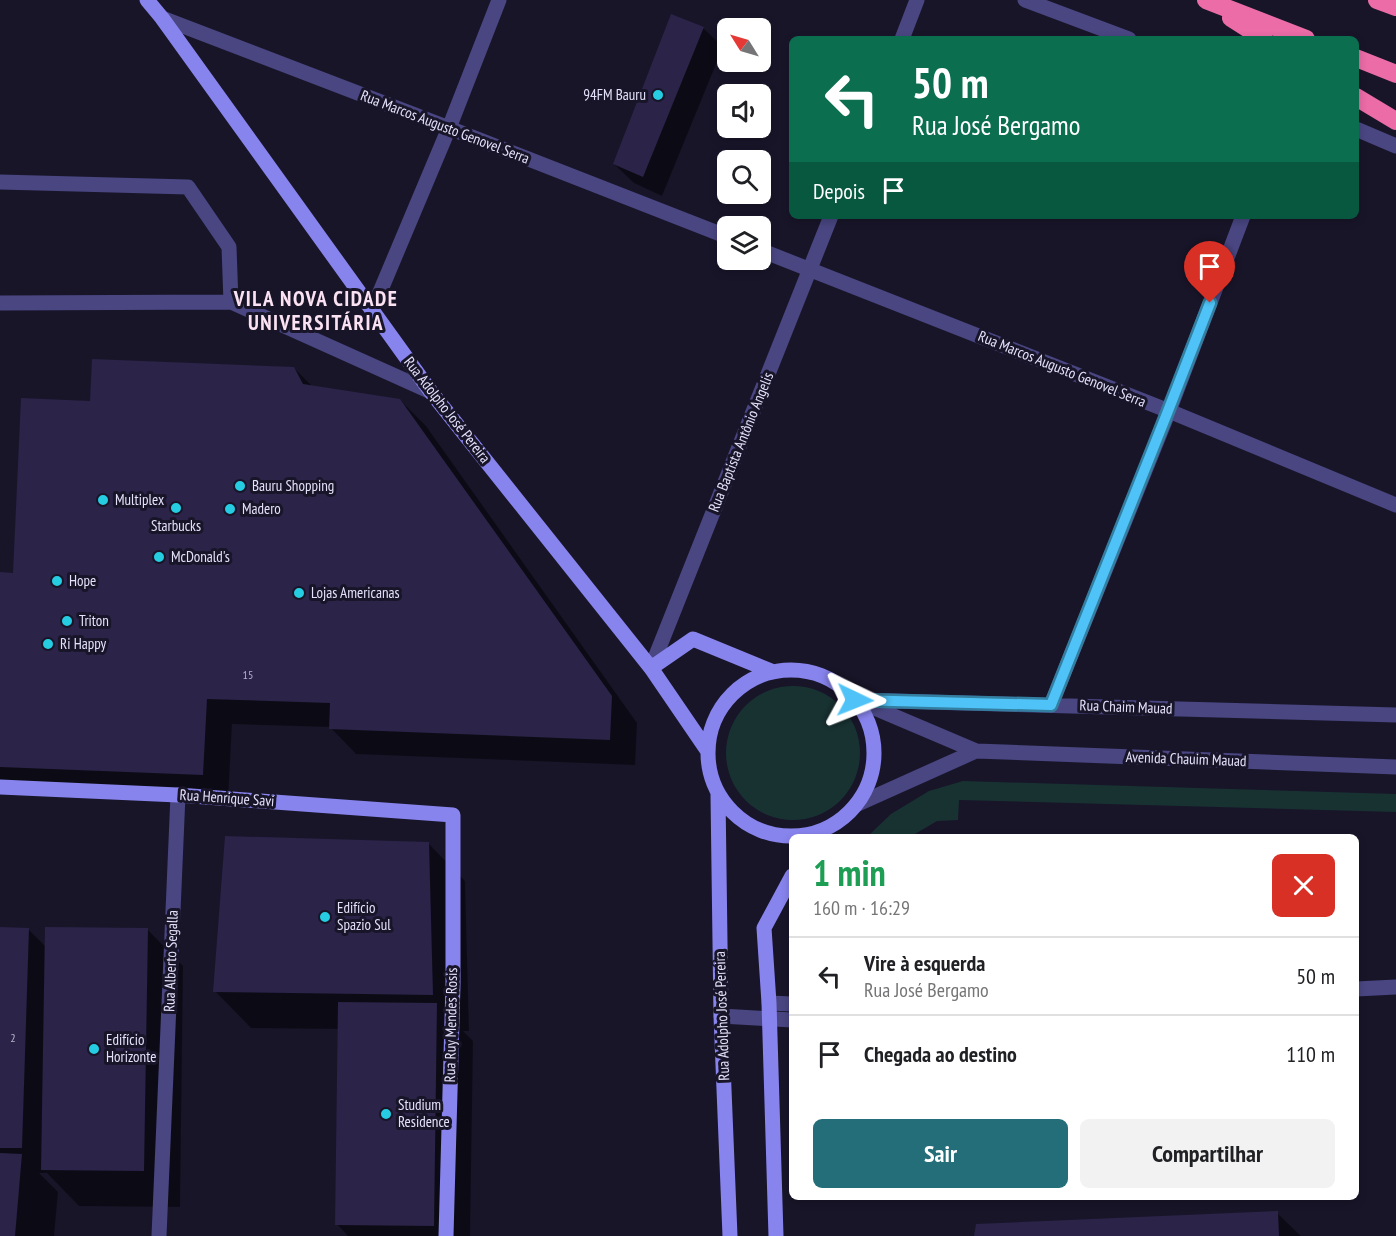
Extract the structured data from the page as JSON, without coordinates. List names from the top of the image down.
{
  "streets": {
    "street": [
      "Rua Marcos Augusto Genovel Serra",
      "Rua Adolpho José Pereira",
      "Rua Baptista Antônio Angelis",
      "Rua Chaim Mauad",
      "Avenida Chauim Mauad",
      "Rua Henrique Savi",
      "Rua Alberto Segalla",
      "Rua Ruy Mendes Rosis"
    ]
  },
  "crossings": [
    ["Rua Marcos Augusto Genovel Serra", "Rua Adolpho José Pereira"],
    ["Rua Marcos Augusto Genovel Serra", "Rua Baptista Antônio Angelis"],
    ["Rua Adolpho José Pereira", "Rua Baptista Antônio Angelis"],
    ["Rua Chaim Mauad", "Avenida Chauim Mauad"],
    ["Rua Henrique Savi", "Rua Alberto Segalla"],
    ["Rua Henrique Savi", "Rua Ruy Mendes Rosis"]
  ],
  "districts": ["VILA NOVA CIDADE UNIVERSITÁRIA"],
  "places": [
    "94FM Bauru",
    "Bauru Shopping",
    "Multiplex",
    "Starbucks",
    "Madero",
    "McDonald's",
    "Hope",
    "Lojas Americanas",
    "Triton",
    "Ri Happy",
    "Edifício Spazio Sul",
    "Edifício Horizonte",
    "Studium Residence"
  ],
  "house_numbers": ["15", "2"],
  "north": "top left",
  "page": {
    "turn": ["50 m", "Rua José Bergamo"],
    "then": "Depois",
    "heading": ["1 min", "160 m · 16:29"],
    "list": [
      {
        "name": "Vire à esquerda",
        "note": "Rua José Bergamo",
        "value": "50 m"
      },
      {
        "name": "Chegada ao destino",
        "value": "110 m"
      }
    ],
    "buttons": ["Sair", "Compartilhar"]
  }
}
